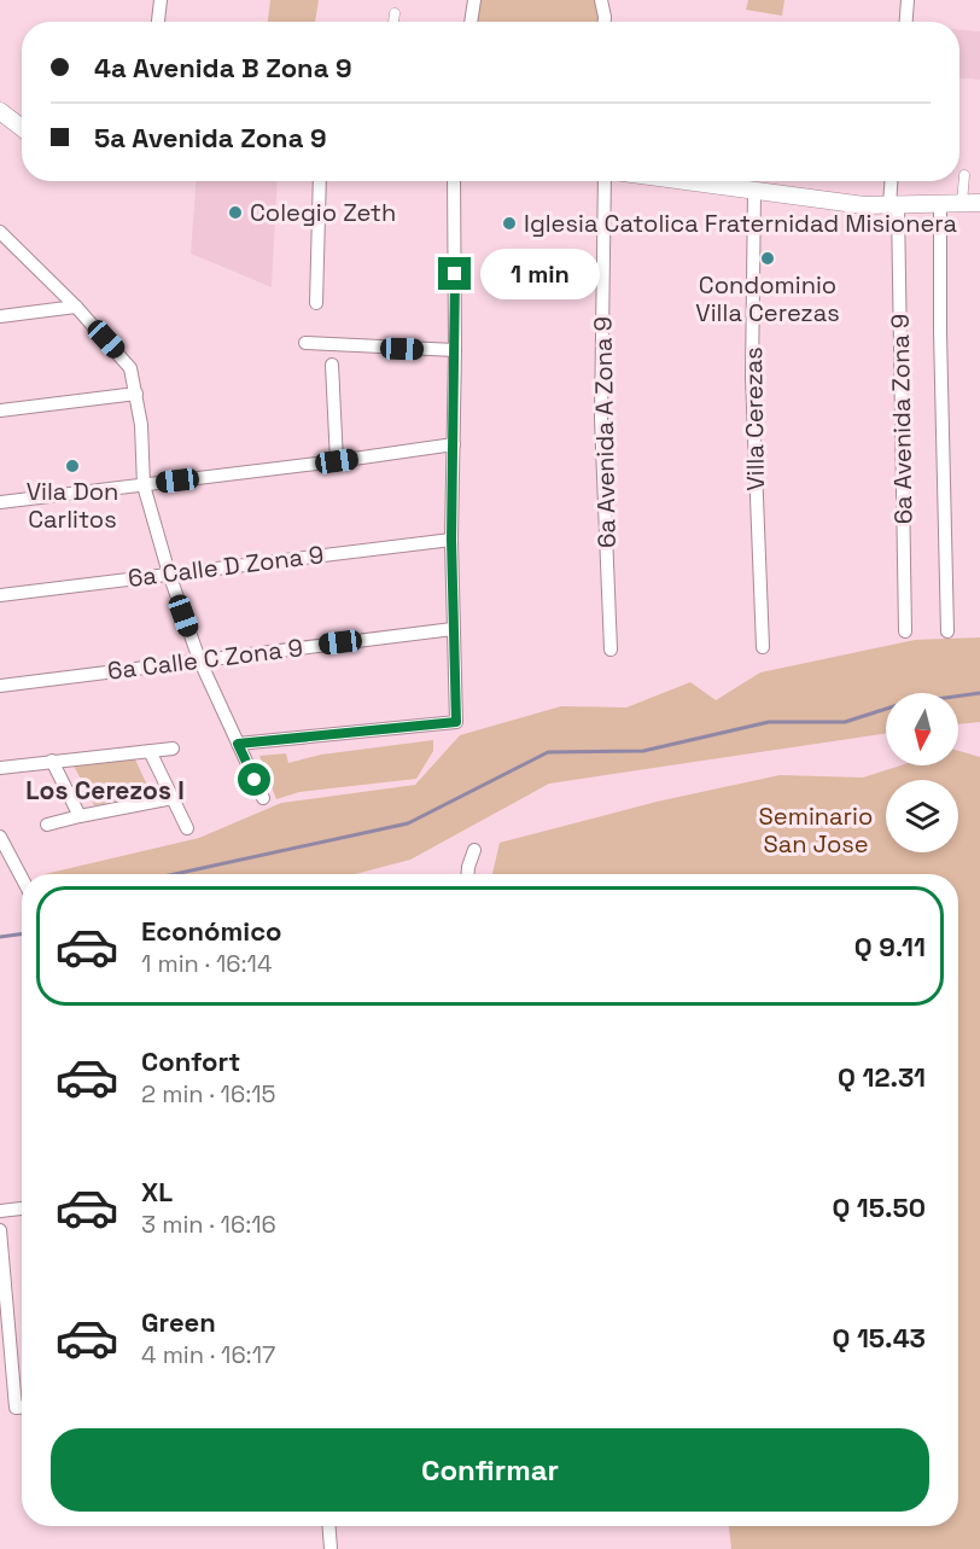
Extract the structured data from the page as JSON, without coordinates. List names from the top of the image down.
{
  "streets": {
    "street": [
      "Villa Cerezas",
      "6a Avenida Zona 9",
      "6a Avenida A Zona 9",
      "6a Calle D Zona 9",
      "6a Calle C Zona 9"
    ]
  },
  "districts": ["Los Cerezos I"],
  "parks": ["Seminario San Jose"],
  "places": [
    "Colegio Zeth",
    "Iglesia Catolica Fraternidad Misionera",
    "Condominio Villa Cerezas",
    "Vila Don Carlitos"
  ],
  "north": "bottom",
  "page": {
    "banner": ["4a Avenida B Zona 9", "5a Avenida Zona 9"],
    "bubble": "1 min",
    "list": [
      {
        "name": "Económico",
        "note": "1 min · 16:14",
        "value": "Q 9.11"
      },
      {
        "name": "Confort",
        "note": "2 min · 16:15",
        "value": "Q 12.31"
      },
      {
        "name": "XL",
        "note": "3 min · 16:16",
        "value": "Q 15.50"
      },
      {
        "name": "Green",
        "note": "4 min · 16:17",
        "value": "Q 15.43"
      }
    ],
    "buttons": "Confirmar"
  }
}
